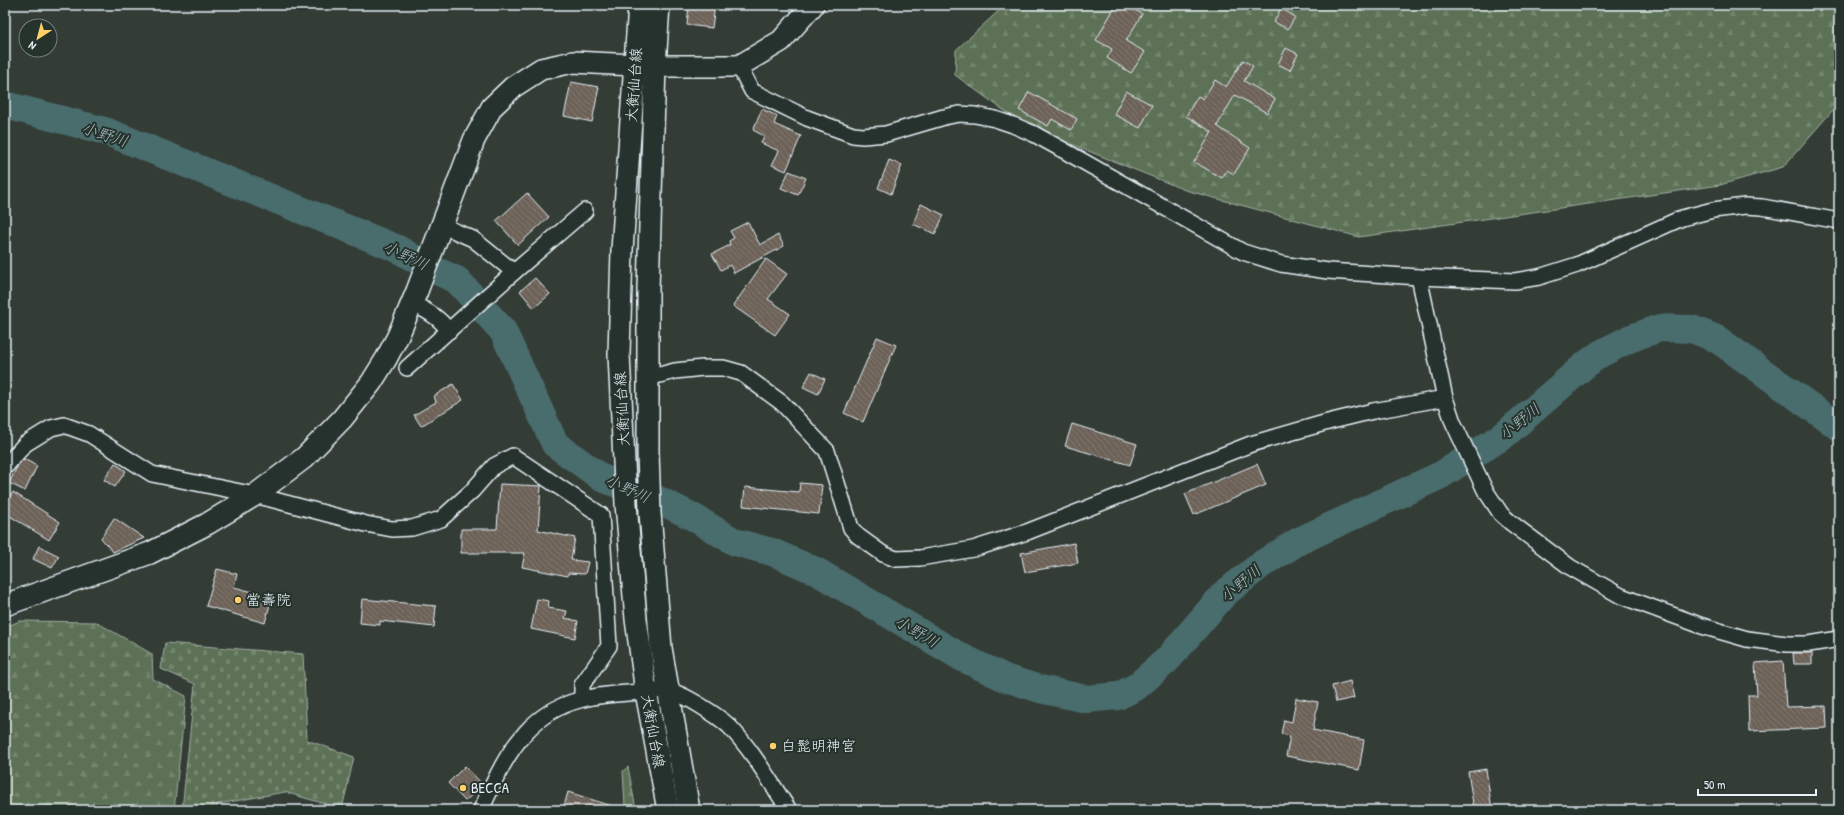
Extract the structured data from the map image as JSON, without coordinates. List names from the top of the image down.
{
  "streets": {
    "main road": ["大衡仙台線"]
  },
  "water": ["小野川"],
  "places": ["當壽院", "白髭明神宮", "BECCA"],
  "scale_bar": "50 m",
  "north": "bottom left"
}
